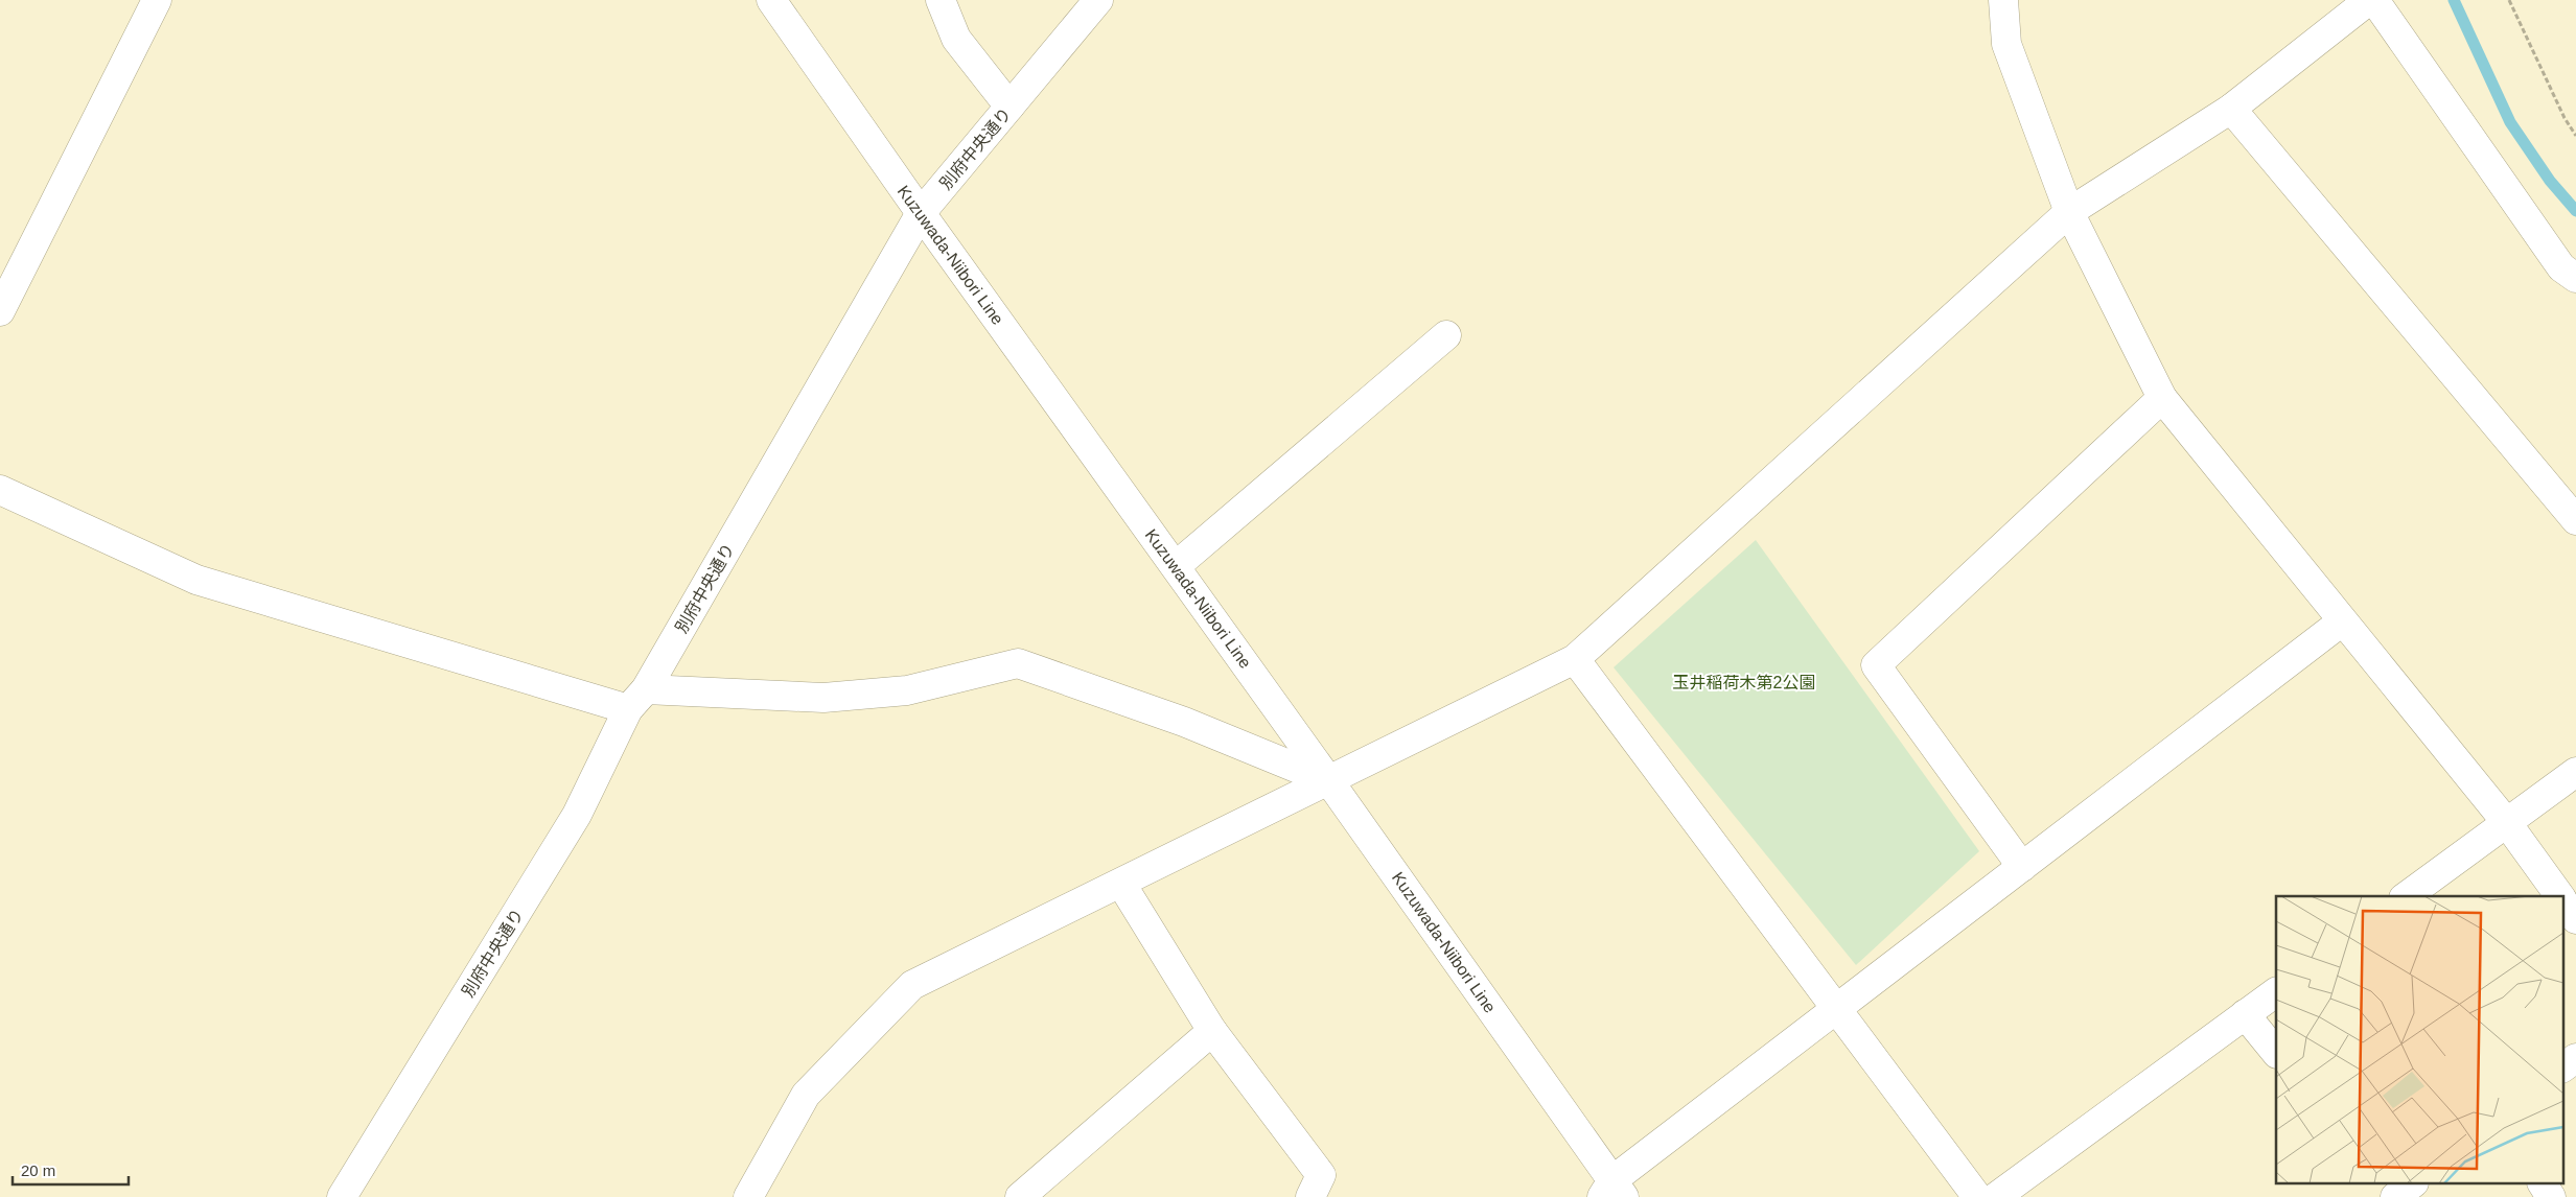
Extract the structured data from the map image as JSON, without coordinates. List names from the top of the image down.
{
  "streets": {
    "street": ["別府中央通り", "Kuzuwada-Niibori Line"]
  },
  "crossings": [
    ["別府中央通り", "Kuzuwada-Niibori Line"]
  ],
  "parks": ["玉井稲荷木第2公園"],
  "scale_bar": "20 m"
}
